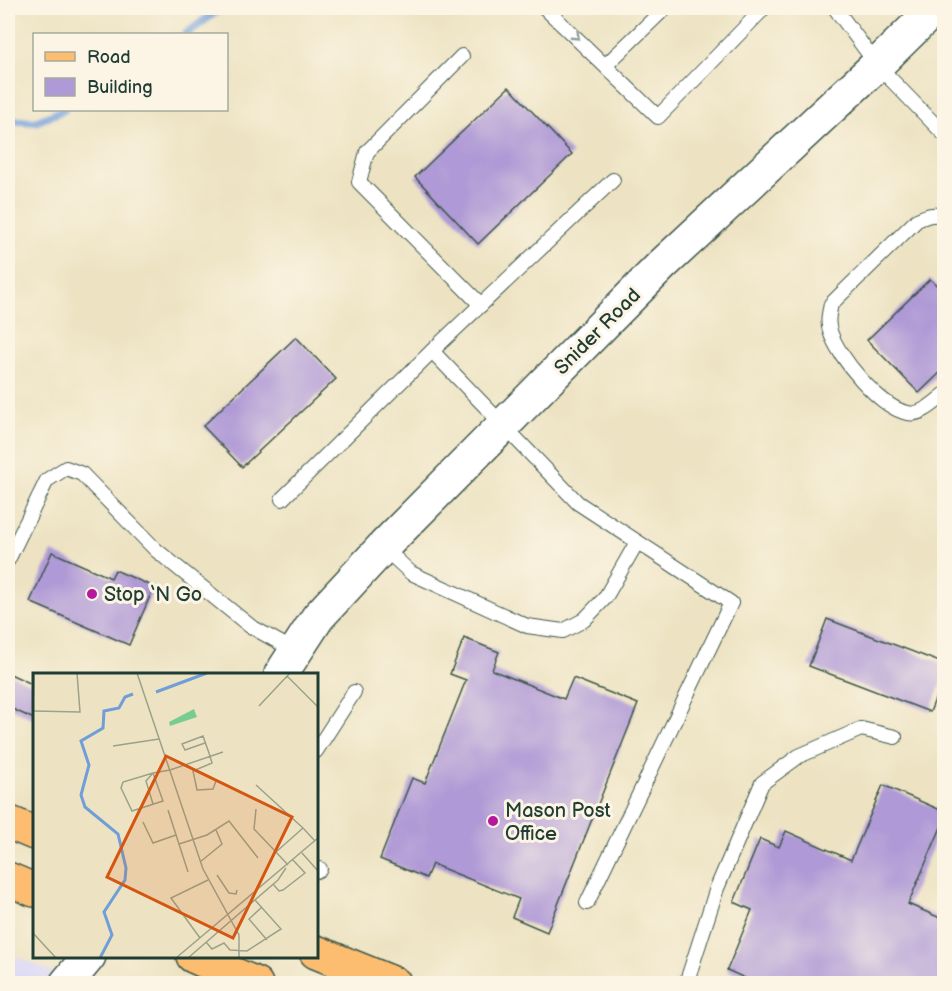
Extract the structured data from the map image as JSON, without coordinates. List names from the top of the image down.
{
  "streets": {
    "street": ["Snider Road"]
  },
  "places": ["Stop ‘N Go", "Mason Post Office"],
  "legend": ["Road", "Building"]
}
